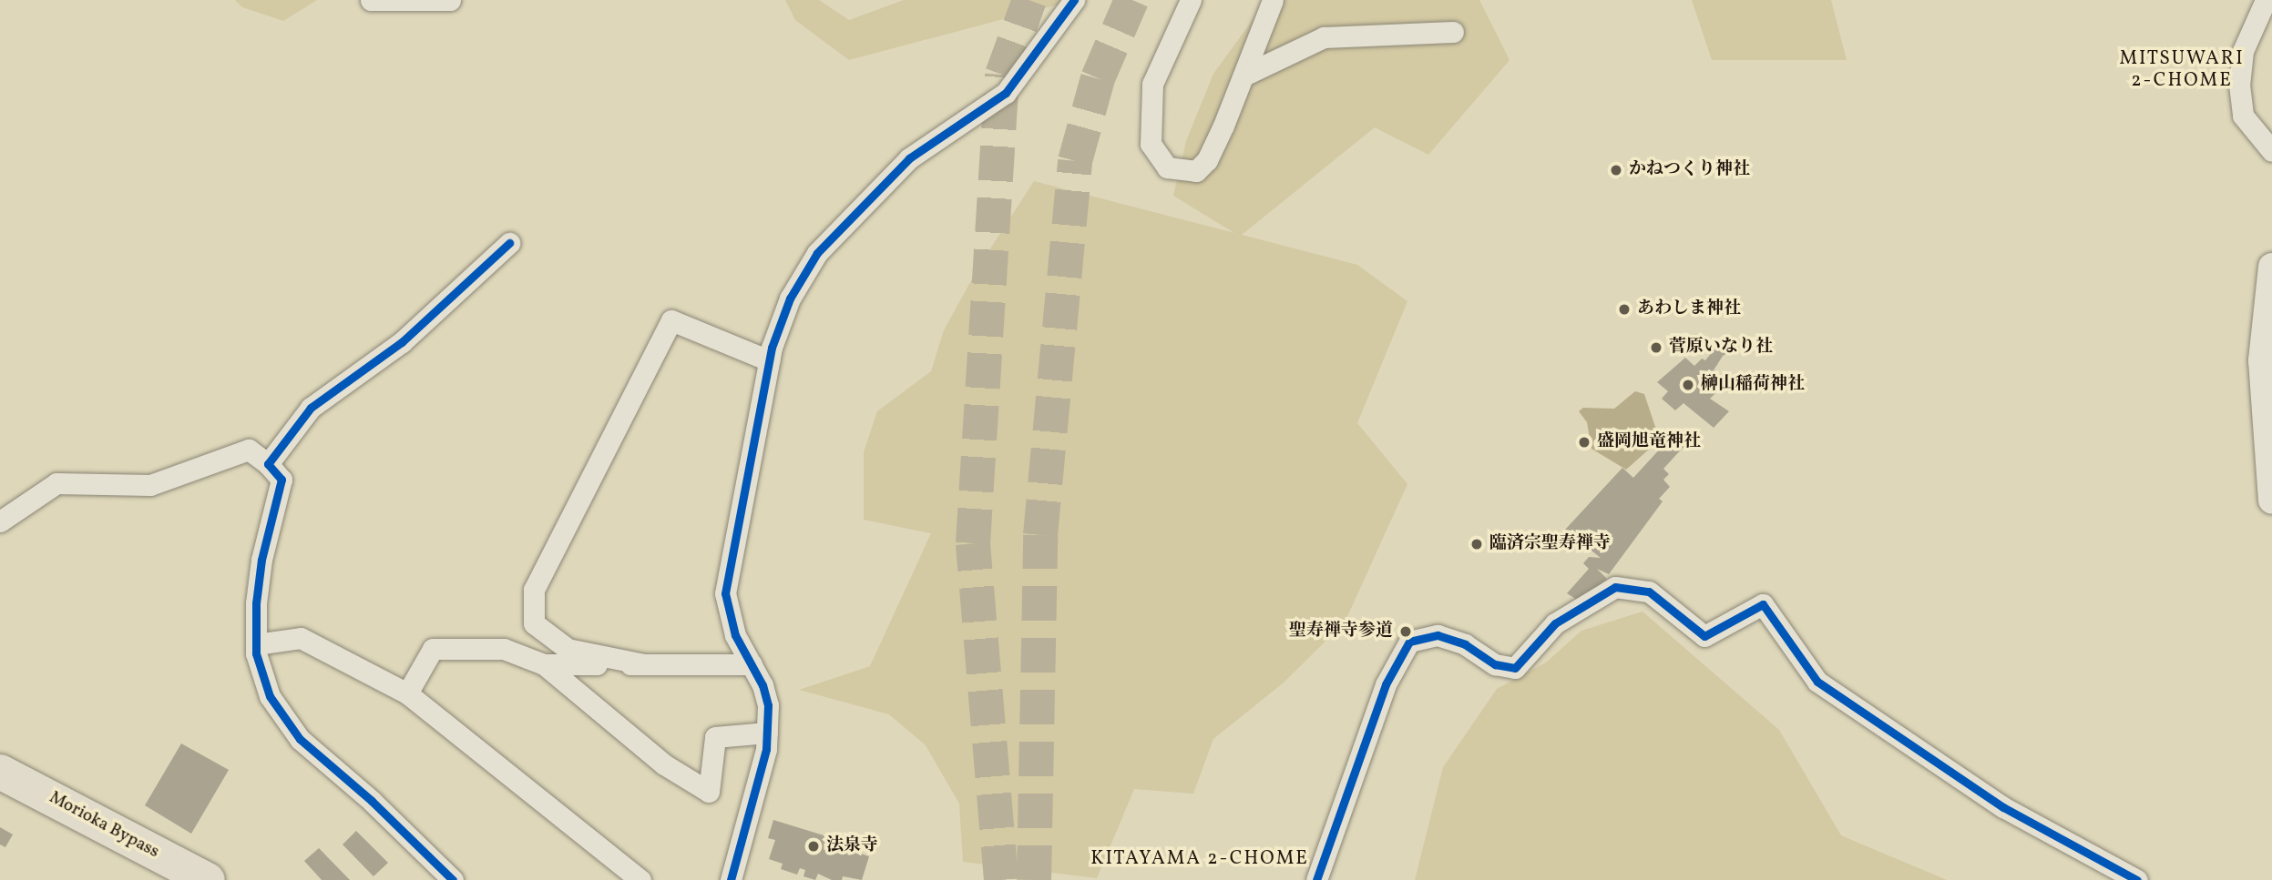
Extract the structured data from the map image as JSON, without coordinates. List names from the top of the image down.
{
  "streets": {
    "highway": ["Morioka Bypass"]
  },
  "districts": ["MITSUWARI 2-CHOME", "KITAYAMA 2-CHOME"],
  "places": [
    "かねつくり神社",
    "あわしま神社",
    "菅原いなり社",
    "榊山稲荷神社",
    "盛岡旭竜神社",
    "臨済宗聖寿禅寺",
    "聖寿禅寺参道",
    "法泉寺"
  ]
}
